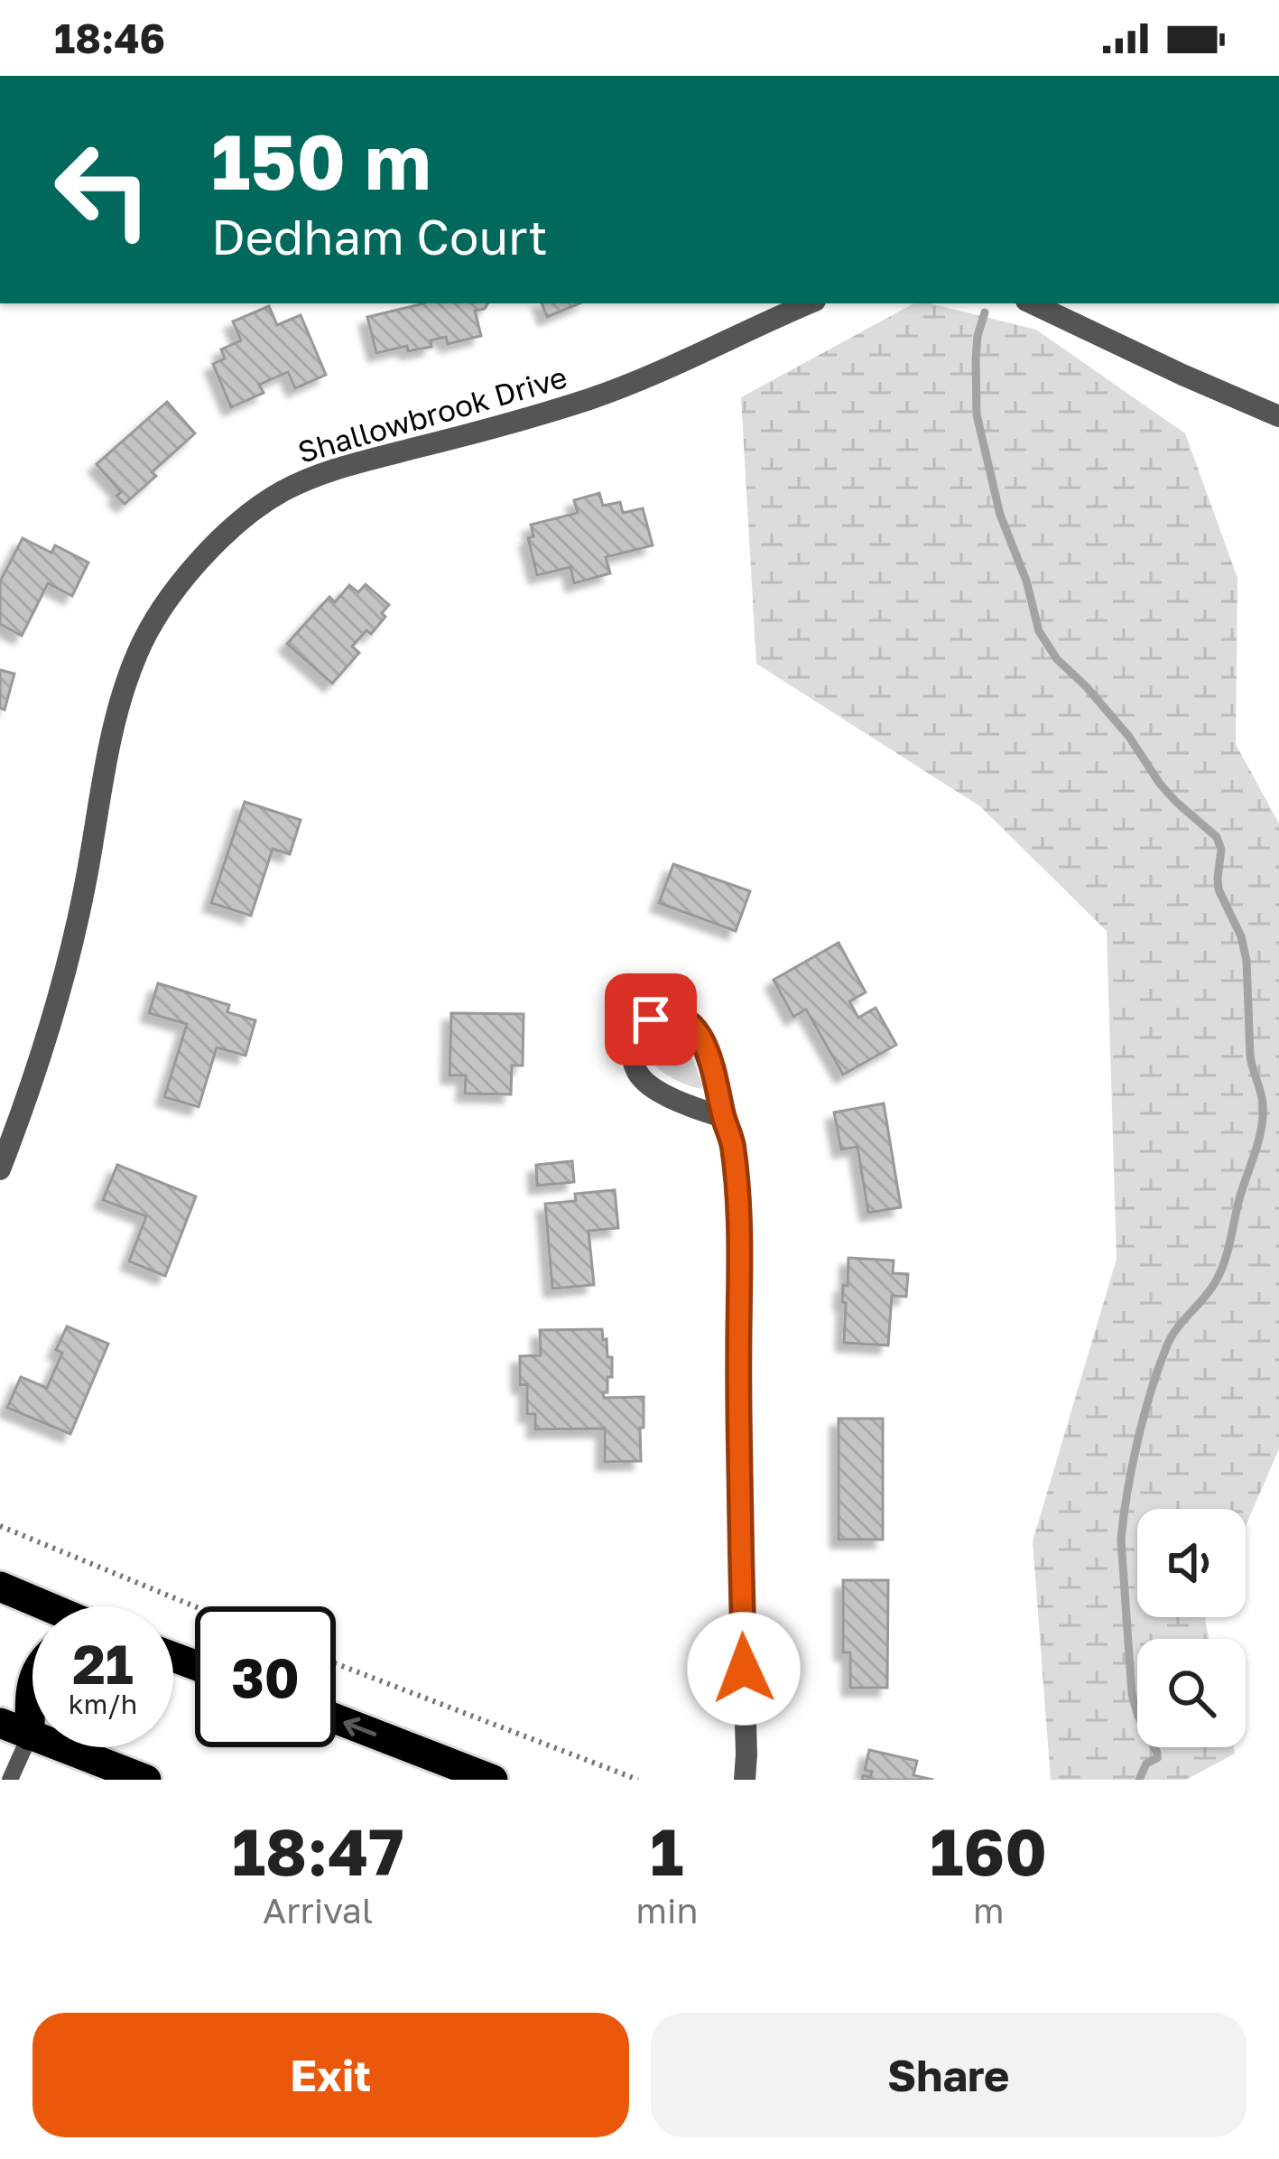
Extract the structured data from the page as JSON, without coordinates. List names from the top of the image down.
{
  "streets": {
    "street": ["Shallowbrook Drive"]
  },
  "page": {
    "status": "18:46",
    "turn": ["150 m", "Dedham Court"],
    "speed": "21 km/h",
    "limit": "30",
    "eta": [
      "18:47",
      "Arrival",
      "1",
      "min",
      "160",
      "m"
    ],
    "buttons": ["Exit", "Share"]
  }
}
